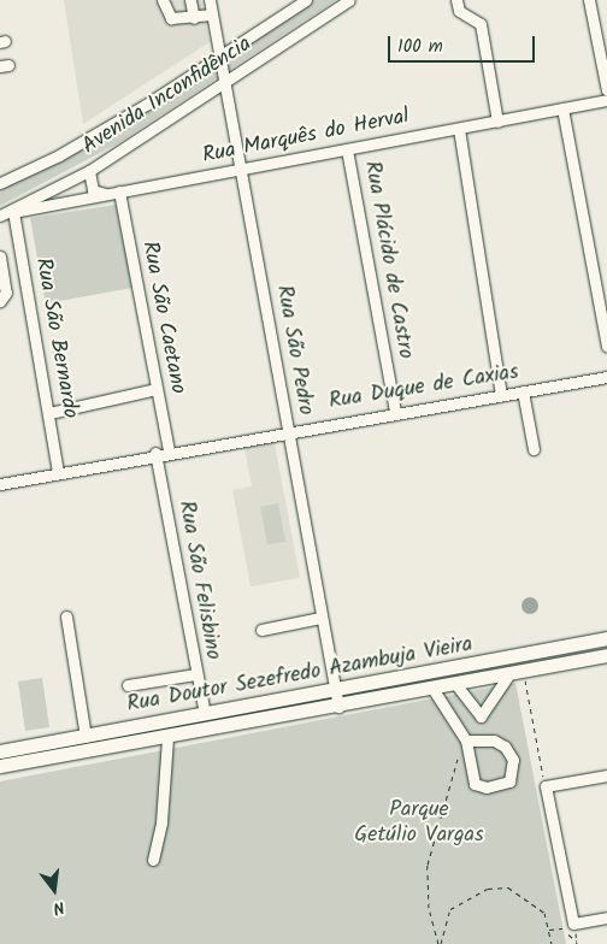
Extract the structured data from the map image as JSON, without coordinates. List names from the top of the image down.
{
  "streets": {
    "main road": ["Rua Doutor Sezefredo Azambuja Vieira"],
    "street": [
      "Avenida Inconfidência",
      "Rua Marquês do Herval",
      "Rua Plácido de Castro",
      "Rua São Caetano",
      "Rua São Bernardo",
      "Rua São Pedro",
      "Rua Duque de Caxias",
      "Rua São Felisbino"
    ]
  },
  "crossings": [
    ["Avenida Inconfidência", "Rua Marquês do Herval"],
    ["Avenida Inconfidência", "Rua São Bernardo"],
    ["Avenida Inconfidência", "Rua São Pedro"],
    ["Rua Marquês do Herval", "Rua Plácido de Castro"],
    ["Rua Marquês do Herval", "Rua São Caetano"],
    ["Rua Marquês do Herval", "Rua São Bernardo"],
    ["Rua Marquês do Herval", "Rua São Pedro"],
    ["Rua Plácido de Castro", "Rua Duque de Caxias"],
    ["Rua São Caetano", "Rua Duque de Caxias"],
    ["Rua São Bernardo", "Rua Duque de Caxias"],
    ["Rua São Pedro", "Rua Duque de Caxias"],
    ["Rua São Pedro", "Rua Doutor Sezefredo Azambuja Vieira"],
    ["Rua Duque de Caxias", "Rua São Felisbino"],
    ["Rua São Felisbino", "Rua Doutor Sezefredo Azambuja Vieira"]
  ],
  "parks": ["Parque Getúlio Vargas"],
  "scale_bar": "100 m",
  "north": "bottom"
}
